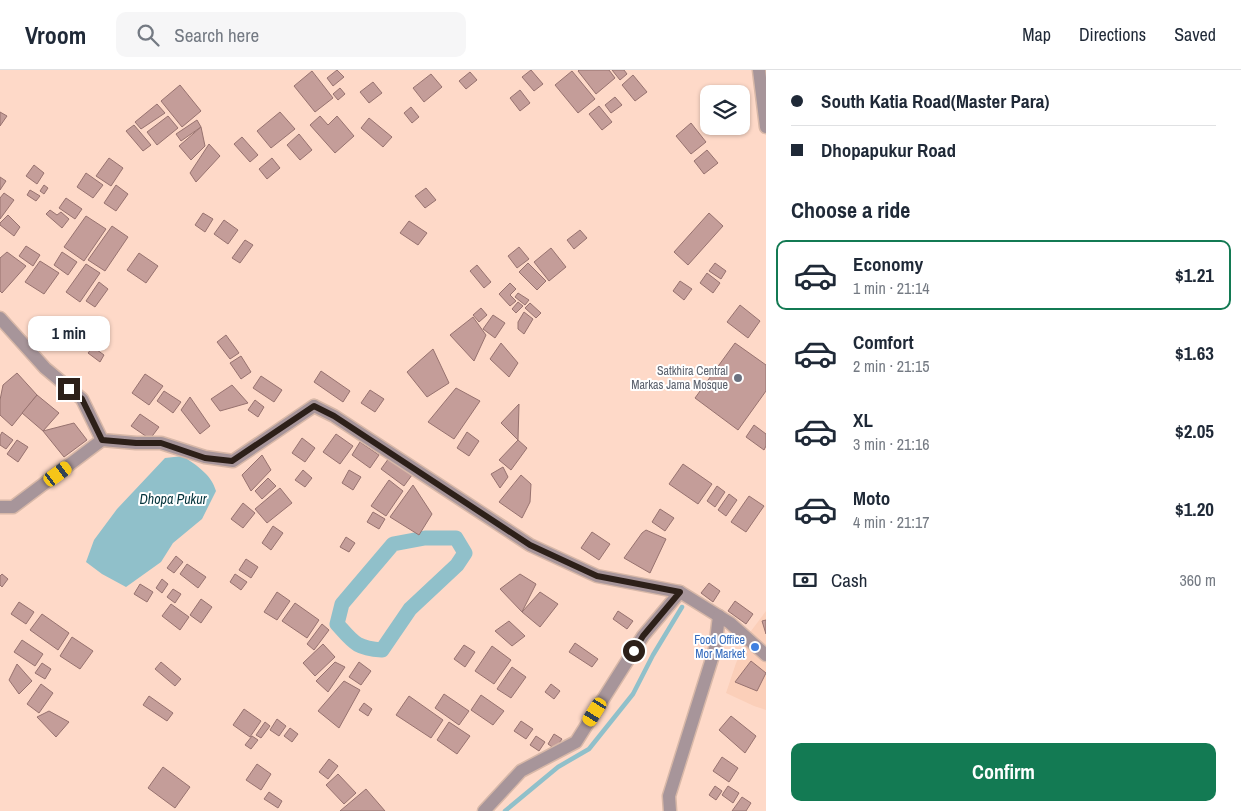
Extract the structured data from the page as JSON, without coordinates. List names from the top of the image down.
{
  "water": ["Dhopa Pukur"],
  "places": ["Satkhira Central Markas Jama Mosque", "Food Office Mor Market"],
  "page": {
    "header": "Vroom",
    "search": "Search here",
    "nav": ["Map", "Directions", "Saved"],
    "banner": ["South Katia Road(Master Para)", "Dhopapukur Road"],
    "heading": "Choose a ride",
    "list": [
      {
        "name": "Economy",
        "note": "1 min · 21:14",
        "value": "$1.21"
      },
      {
        "name": "Comfort",
        "note": "2 min · 21:15",
        "value": "$1.63"
      },
      {
        "name": "XL",
        "note": "3 min · 21:16",
        "value": "$2.05"
      },
      {
        "name": "Moto",
        "note": "4 min · 21:17",
        "value": "$1.20"
      }
    ],
    "bubble": "1 min",
    "pay": ["Cash", "360 m"],
    "buttons": "Confirm"
  }
}
